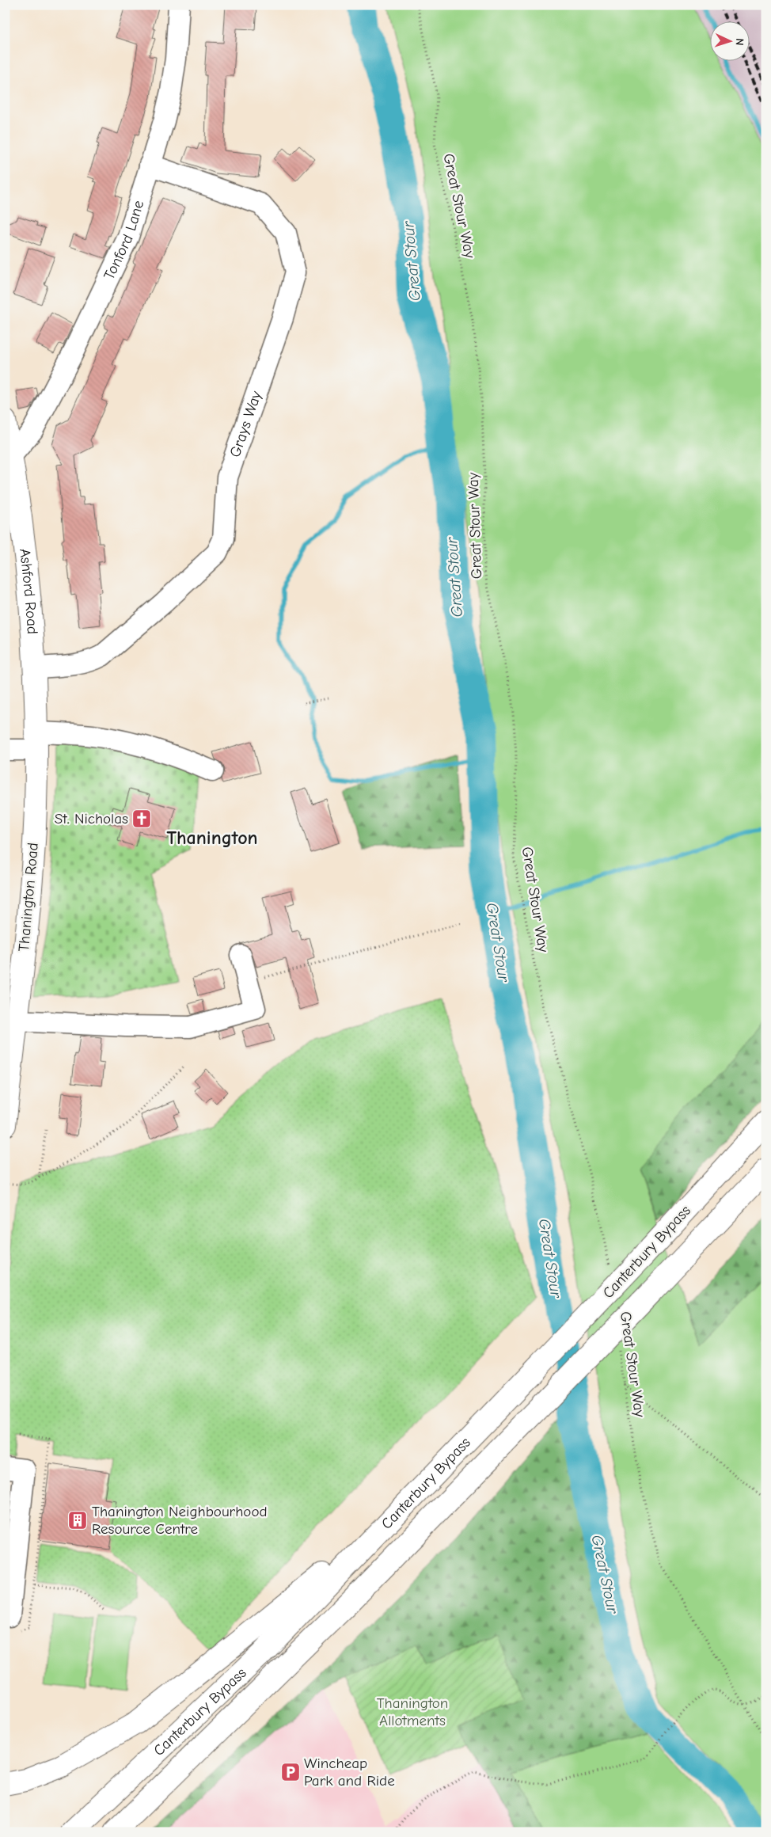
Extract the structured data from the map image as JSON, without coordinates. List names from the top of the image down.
{
  "streets": {
    "highway": ["Ashford Road", "Thanington Road", "Canterbury Bypass"],
    "street": ["Tonford Lane", "Grays Way"],
    "path": ["Great Stour Way"]
  },
  "crossings": [
    ["Tonford Lane", "Grays Way"],
    ["Tonford Lane", "Ashford Road"],
    ["Grays Way", "Ashford Road"],
    ["Grays Way", "Thanington Road"],
    ["Ashford Road", "Thanington Road"]
  ],
  "districts": ["Thanington"],
  "water": ["Great Stour"],
  "parks": ["Thanington Allotments"],
  "places": {
    "church": ["St. Nicholas"],
    "building": ["Thanington Neighbourhood Resource Centre"],
    "parking": ["Wincheap Park and Ride"]
  },
  "north": "right"
}
